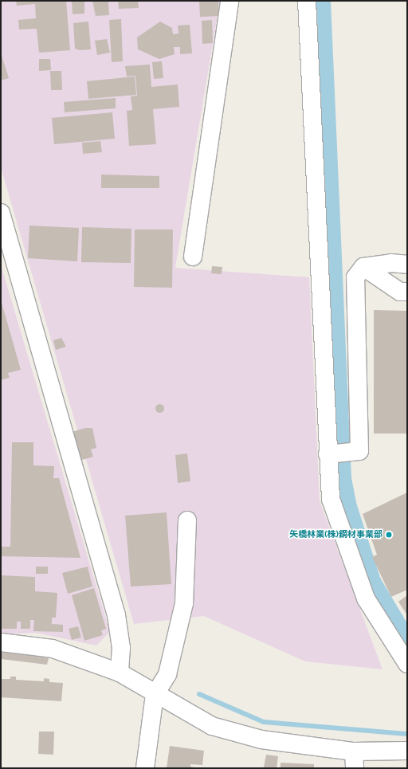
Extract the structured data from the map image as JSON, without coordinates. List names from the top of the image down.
{
  "places": ["矢橋林業(株)鋼材事業部"]
}
